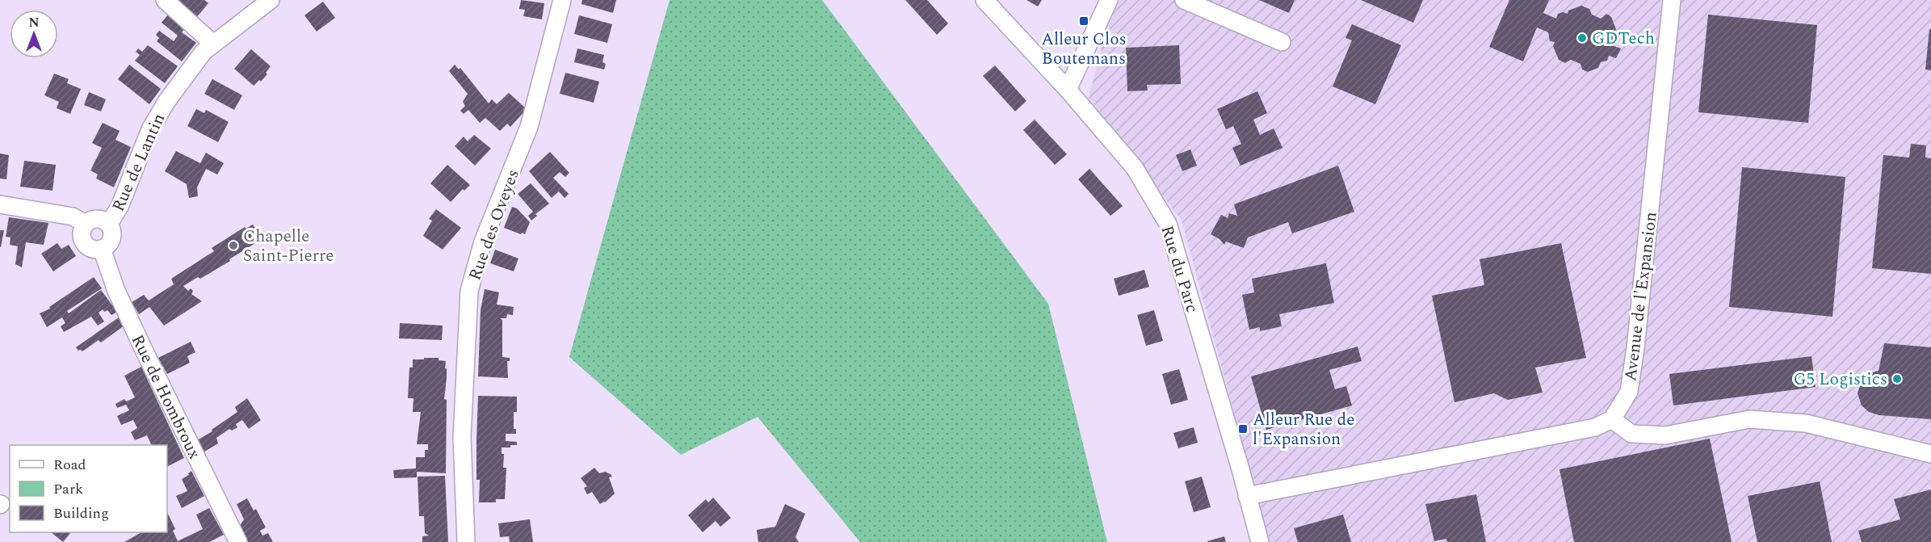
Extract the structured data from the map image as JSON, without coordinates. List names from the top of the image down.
{
  "streets": {
    "street": [
      "Rue de Lantin",
      "Rue des Oveyes",
      "Rue du Parc",
      "Avenue de l'Expansion",
      "Rue de Hombroux"
    ]
  },
  "crossings": [
    ["Rue de Lantin", "Rue de Hombroux"]
  ],
  "places": {
    "transit": ["Alleur Clos Boutemans", "Alleur Rue de l'Expansion"],
    "other": ["GDTech", "Chapelle Saint-Pierre", "G5 Logistics"]
  },
  "legend": ["Road", "Park", "Building"],
  "north": "top"
}
